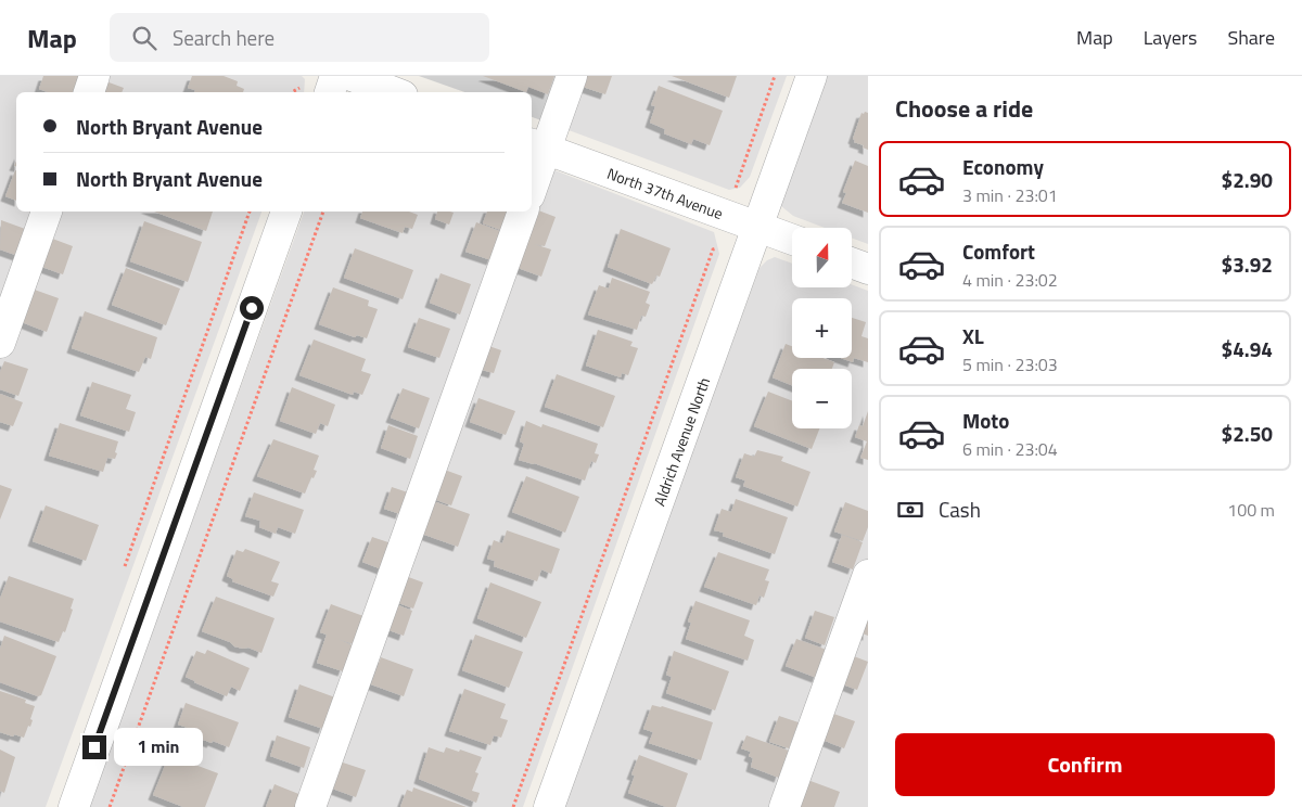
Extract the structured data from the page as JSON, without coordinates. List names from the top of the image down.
{
  "streets": {
    "street": ["North 37th Avenue", "Aldrich Avenue North"]
  },
  "crossings": [
    ["North 37th Avenue", "Aldrich Avenue North"]
  ],
  "north": "top",
  "page": {
    "header": "Map",
    "search": "Search here",
    "nav": ["Map", "Layers", "Share"],
    "heading": "Choose a ride",
    "banner": ["North Bryant Avenue", "North Bryant Avenue"],
    "list": [
      {
        "name": "Economy",
        "note": "3 min · 23:01",
        "value": "$2.90"
      },
      {
        "name": "Comfort",
        "note": "4 min · 23:02",
        "value": "$3.92"
      },
      {
        "name": "XL",
        "note": "5 min · 23:03",
        "value": "$4.94"
      },
      {
        "name": "Moto",
        "note": "6 min · 23:04",
        "value": "$2.50"
      }
    ],
    "map_buttons": ["+", "−"],
    "pay": ["Cash", "100 m"],
    "buttons": "Confirm",
    "bubble": "1 min"
  }
}
